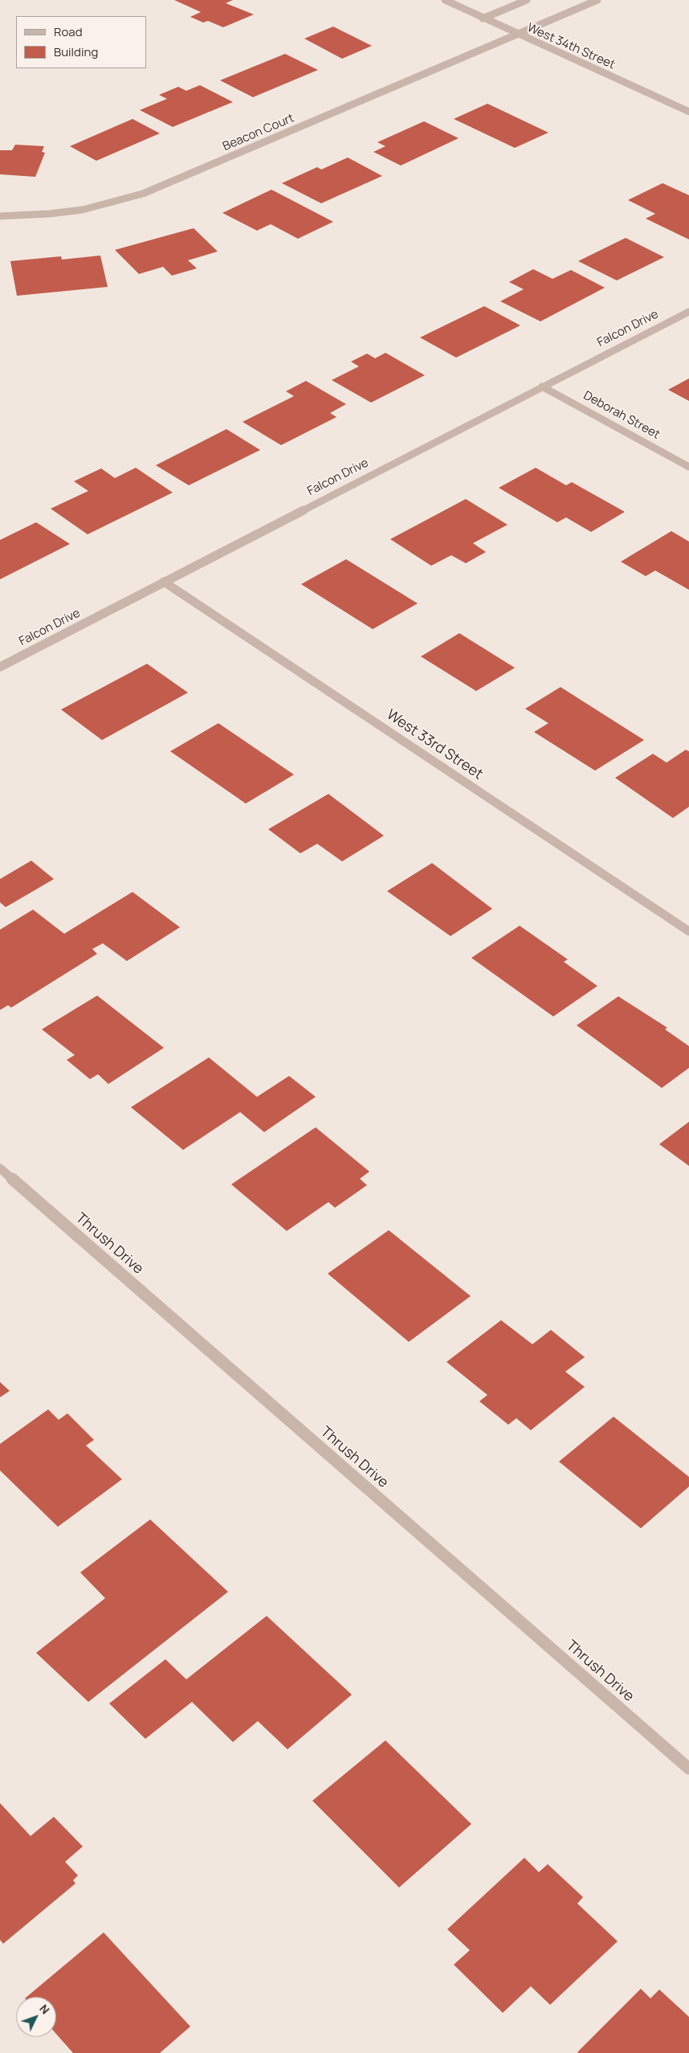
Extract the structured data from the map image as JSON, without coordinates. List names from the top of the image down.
{
  "streets": {
    "street": [
      "West 34th Street",
      "Beacon Court",
      "Falcon Drive",
      "Deborah Street",
      "West 33rd Street",
      "Thrush Drive"
    ]
  },
  "crossings": [
    ["West 34th Street", "Beacon Court"],
    ["Falcon Drive", "Deborah Street"],
    ["Falcon Drive", "West 33rd Street"]
  ],
  "legend": ["Road", "Building"],
  "north": "top right"
}
